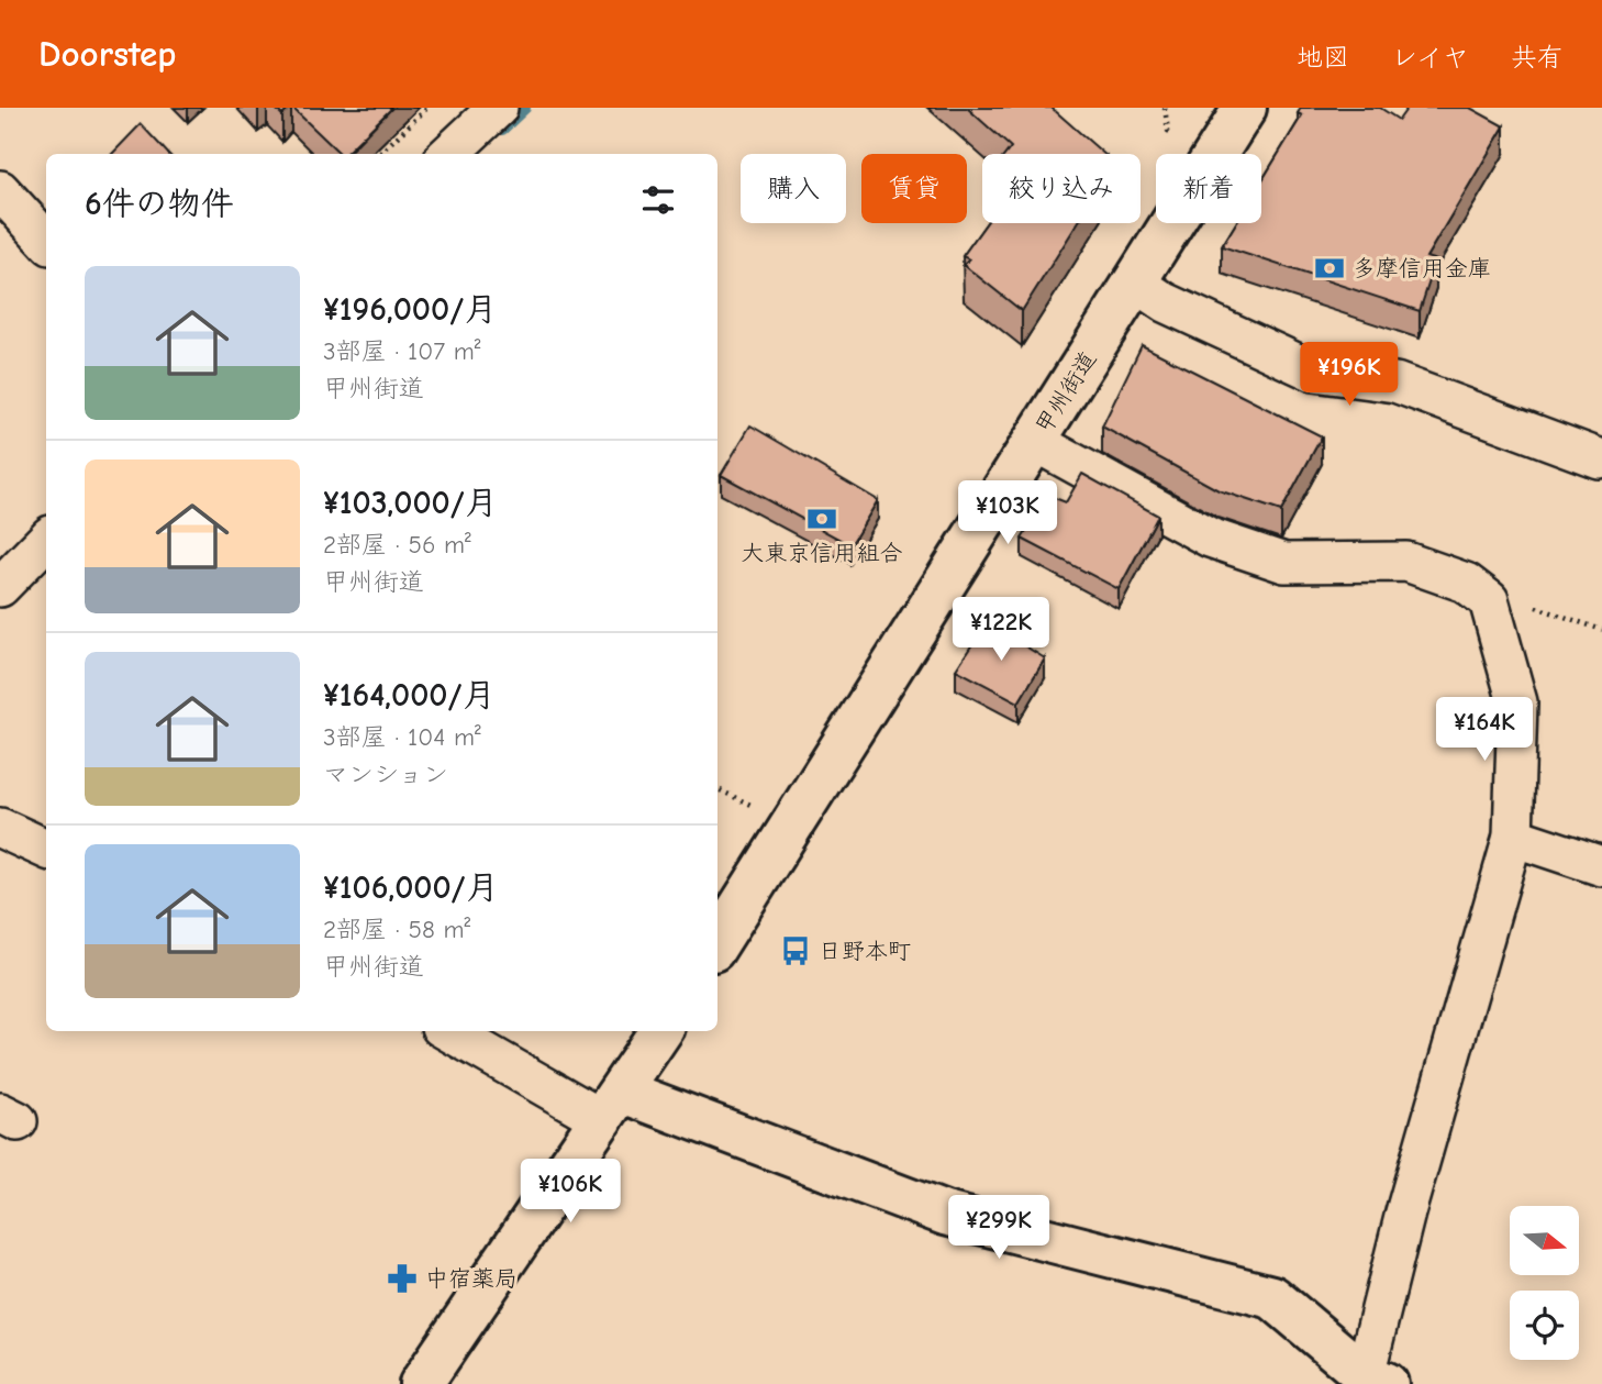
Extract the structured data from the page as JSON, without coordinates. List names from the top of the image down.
{
  "streets": {
    "main road": ["甲州街道"]
  },
  "places": {
    "bank": ["多摩信用金庫", "大東京信用組合"],
    "bus stop": ["日野本町"],
    "pharmacy": ["中宿薬局"]
  },
  "north": "right",
  "page": {
    "header": "Doorstep",
    "nav": ["地図", "レイヤ", "共有"],
    "chip": [
      "購入",
      "賃貸",
      "絞り込み",
      "新着"
    ],
    "heading": "6件の物件",
    "list": [
      {
        "name": "¥196,000/月",
        "note": "3部屋 · 107 m² · 甲州街道"
      },
      {
        "name": "¥103,000/月",
        "note": "2部屋 · 56 m² · 甲州街道"
      },
      {
        "name": "¥164,000/月",
        "note": "3部屋 · 104 m² · マンション"
      },
      {
        "name": "¥106,000/月",
        "note": "2部屋 · 58 m² · 甲州街道"
      }
    ],
    "price": [
      "¥196K",
      "¥103K",
      "¥122K",
      "¥164K",
      "¥106K",
      "¥299K"
    ]
  }
}
